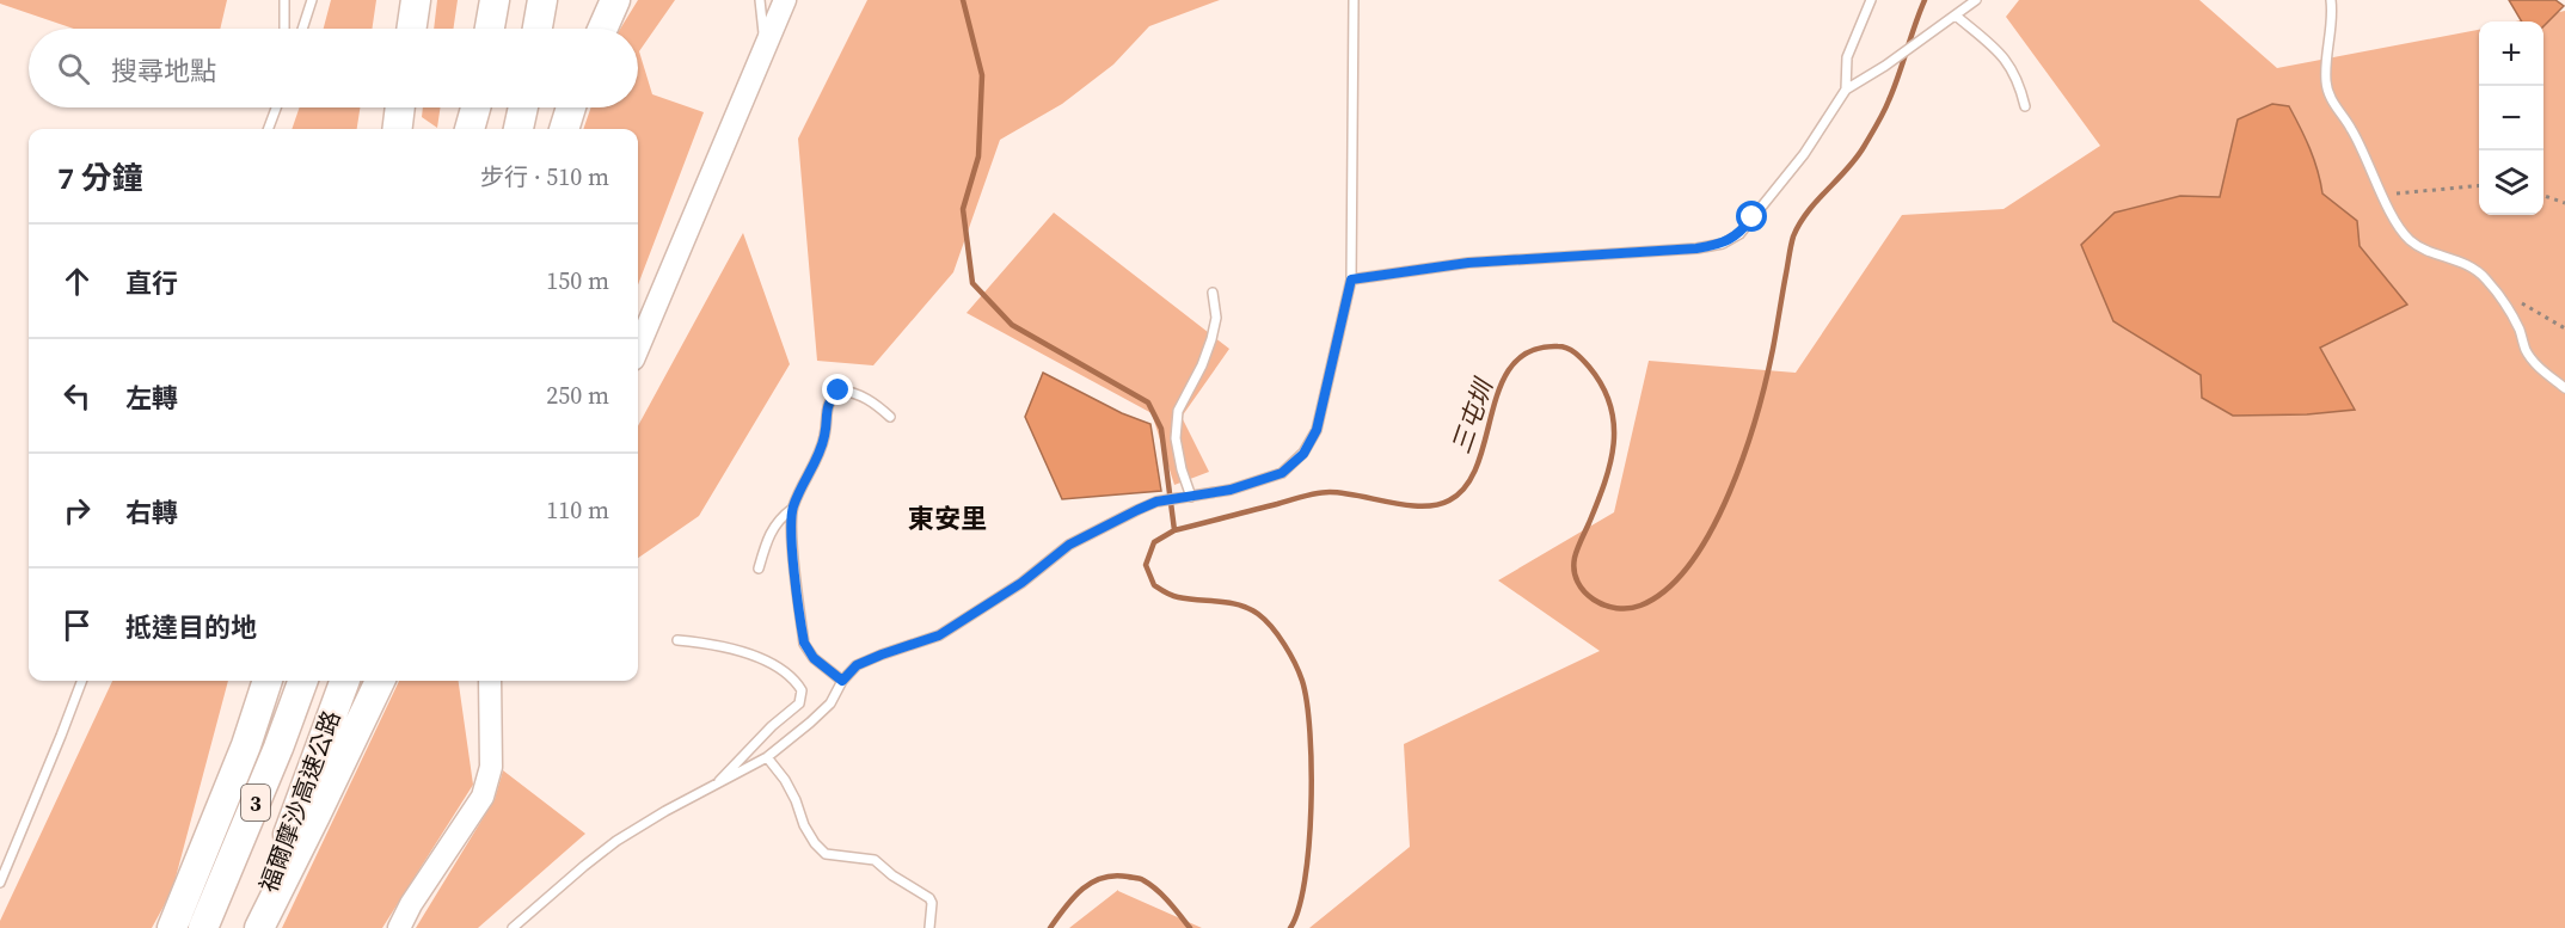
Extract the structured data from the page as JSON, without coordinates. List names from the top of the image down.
{
  "streets": {
    "highway": ["福爾摩沙高速公路", "3"]
  },
  "districts": ["東安里"],
  "water": ["三屯圳"],
  "page": {
    "map_buttons": ["+", "−"],
    "search": "搜尋地點",
    "heading": ["7 分鐘", "步行 · 510 m"],
    "list": [
      ["直行", "150 m"],
      ["左轉", "250 m"],
      ["右轉", "110 m"],
      "抵達目的地"
    ]
  }
}
